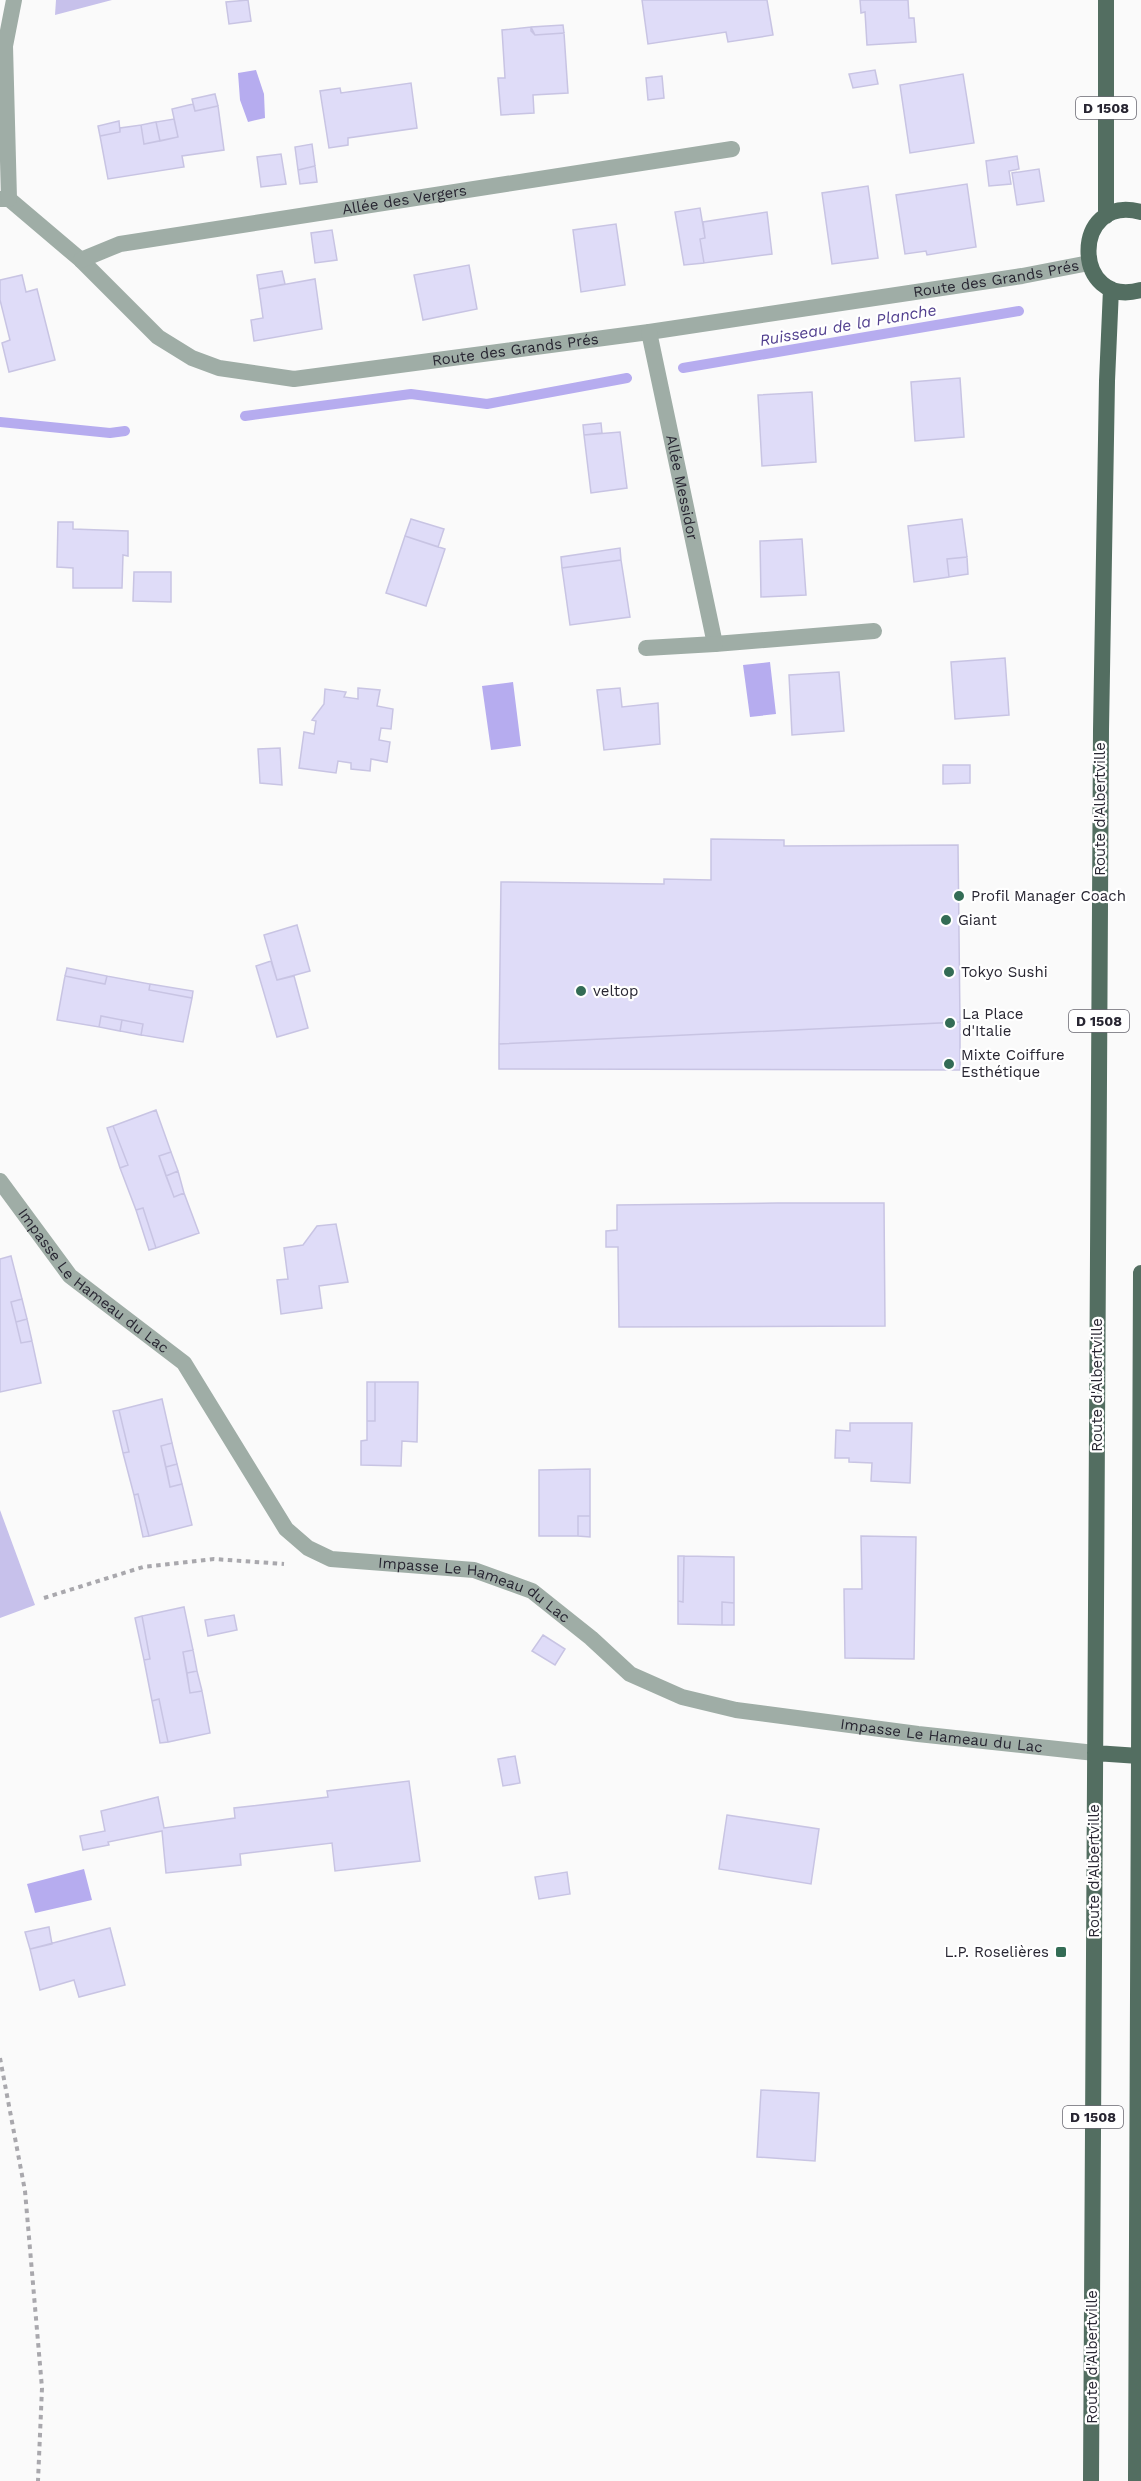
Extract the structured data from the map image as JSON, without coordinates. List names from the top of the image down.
{
  "streets": {
    "main road": ["D 1508", "Route d'Albertville"],
    "street": [
      "Allée des Vergers",
      "Route des Grands Prés",
      "Allée Messidor",
      "Impasse Le Hameau du Lac"
    ]
  },
  "crossings": [
    ["Allée des Vergers", "Route des Grands Prés"],
    ["Route des Grands Prés", "Allée Messidor"],
    ["Route d'Albertville", "Impasse Le Hameau du Lac"]
  ],
  "water": ["Ruisseau de la Planche"],
  "places": {
    "other": [
      "Profil Manager Coach",
      "Giant",
      "Tokyo Sushi",
      "veltop",
      "La Place d'Italie",
      "Mixte Coiffure Esthétique"
    ],
    "transit": ["L.P. Roselières"]
  }
}
